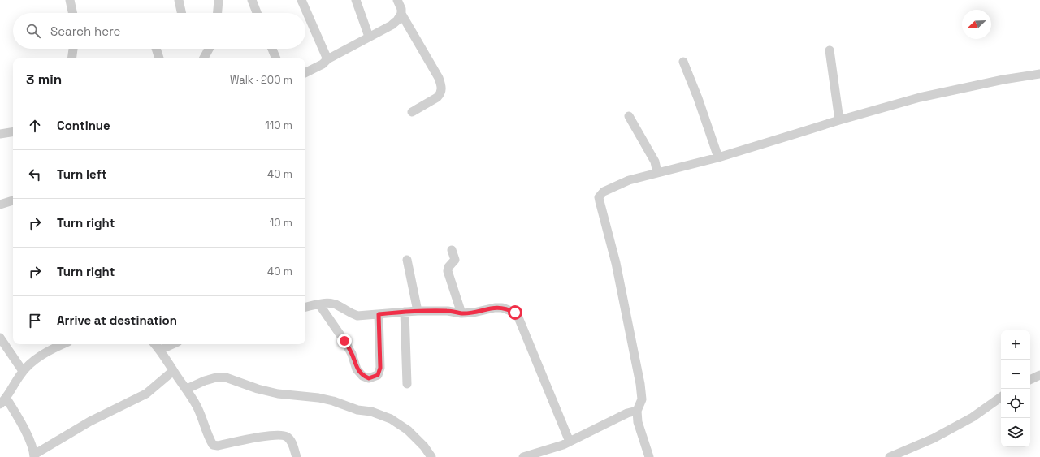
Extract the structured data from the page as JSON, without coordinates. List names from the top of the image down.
{
  "north": "bottom left",
  "page": {
    "search": "Search here",
    "heading": ["3 min", "Walk · 200 m"],
    "list": [
      ["Continue", "110 m"],
      ["Turn left", "40 m"],
      ["Turn right", "10 m"],
      ["Turn right", "40 m"],
      "Arrive at destination"
    ],
    "map_buttons": ["+", "−"]
  }
}
